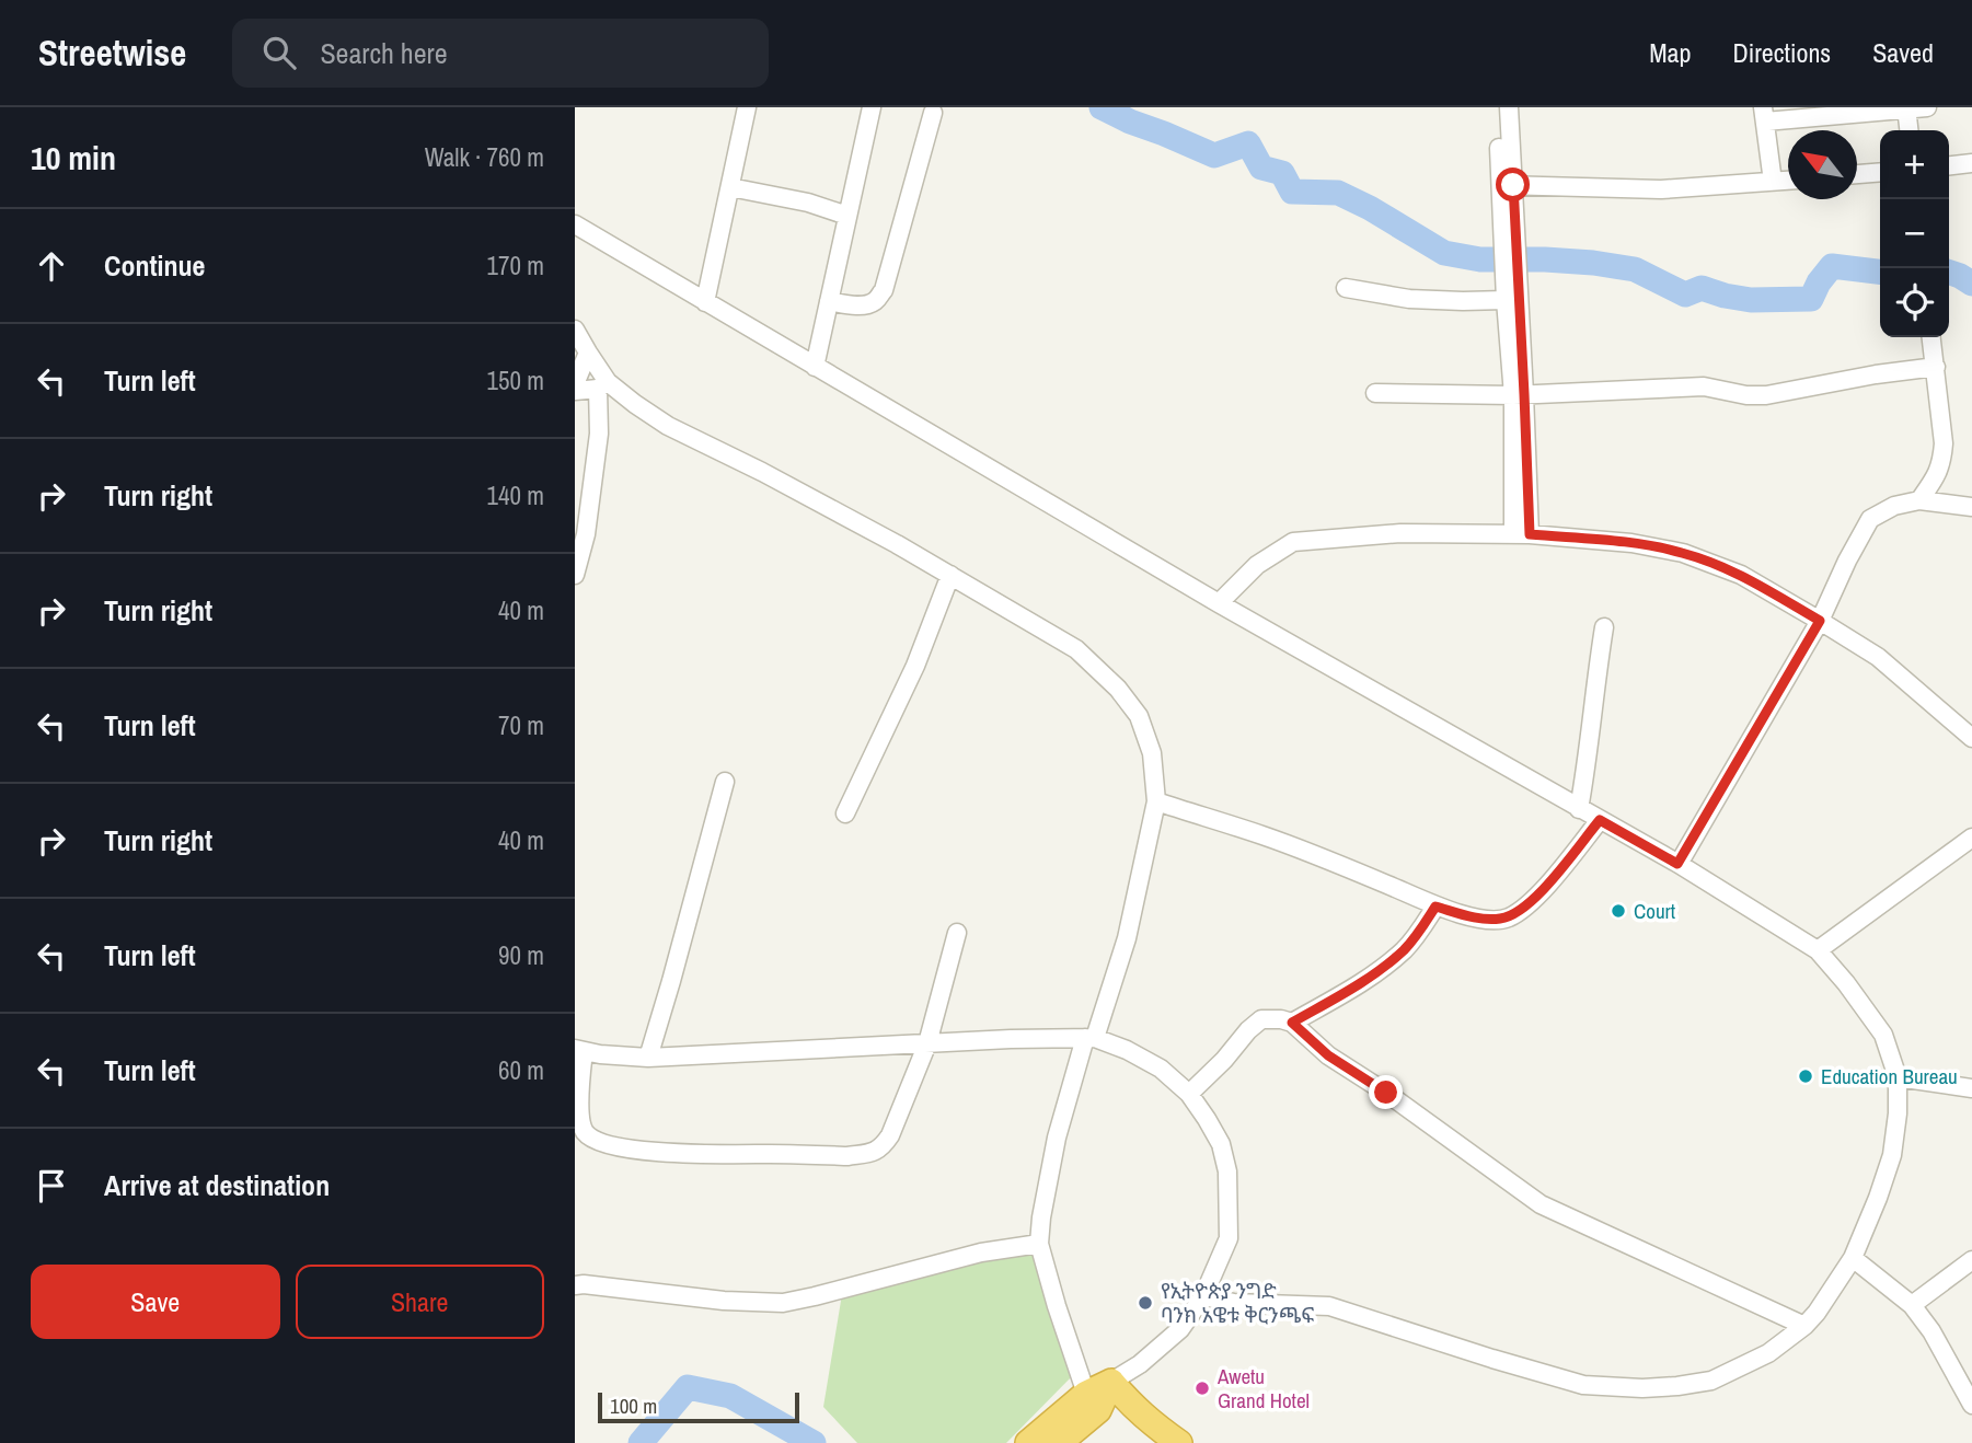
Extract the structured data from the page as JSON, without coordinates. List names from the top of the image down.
{
  "places": [
    "Court",
    "Education Bureau",
    "የኢትዮጵያ ንግድ ባንክ አዌቱ ቅርንጫፍ",
    "Awetu Grand Hotel"
  ],
  "scale_bar": "100 m",
  "north": "top left",
  "page": {
    "header": "Streetwise",
    "search": "Search here",
    "nav": ["Map", "Directions", "Saved"],
    "heading": ["10 min", "Walk · 760 m"],
    "map_buttons": ["+", "−"],
    "list": [
      ["Continue", "170 m"],
      ["Turn left", "150 m"],
      ["Turn right", "140 m"],
      ["Turn right", "40 m"],
      ["Turn left", "70 m"],
      ["Turn right", "40 m"],
      ["Turn left", "90 m"],
      ["Turn left", "60 m"],
      "Arrive at destination"
    ],
    "buttons": ["Save", "Share"],
    "scale": "100 m"
  }
}
